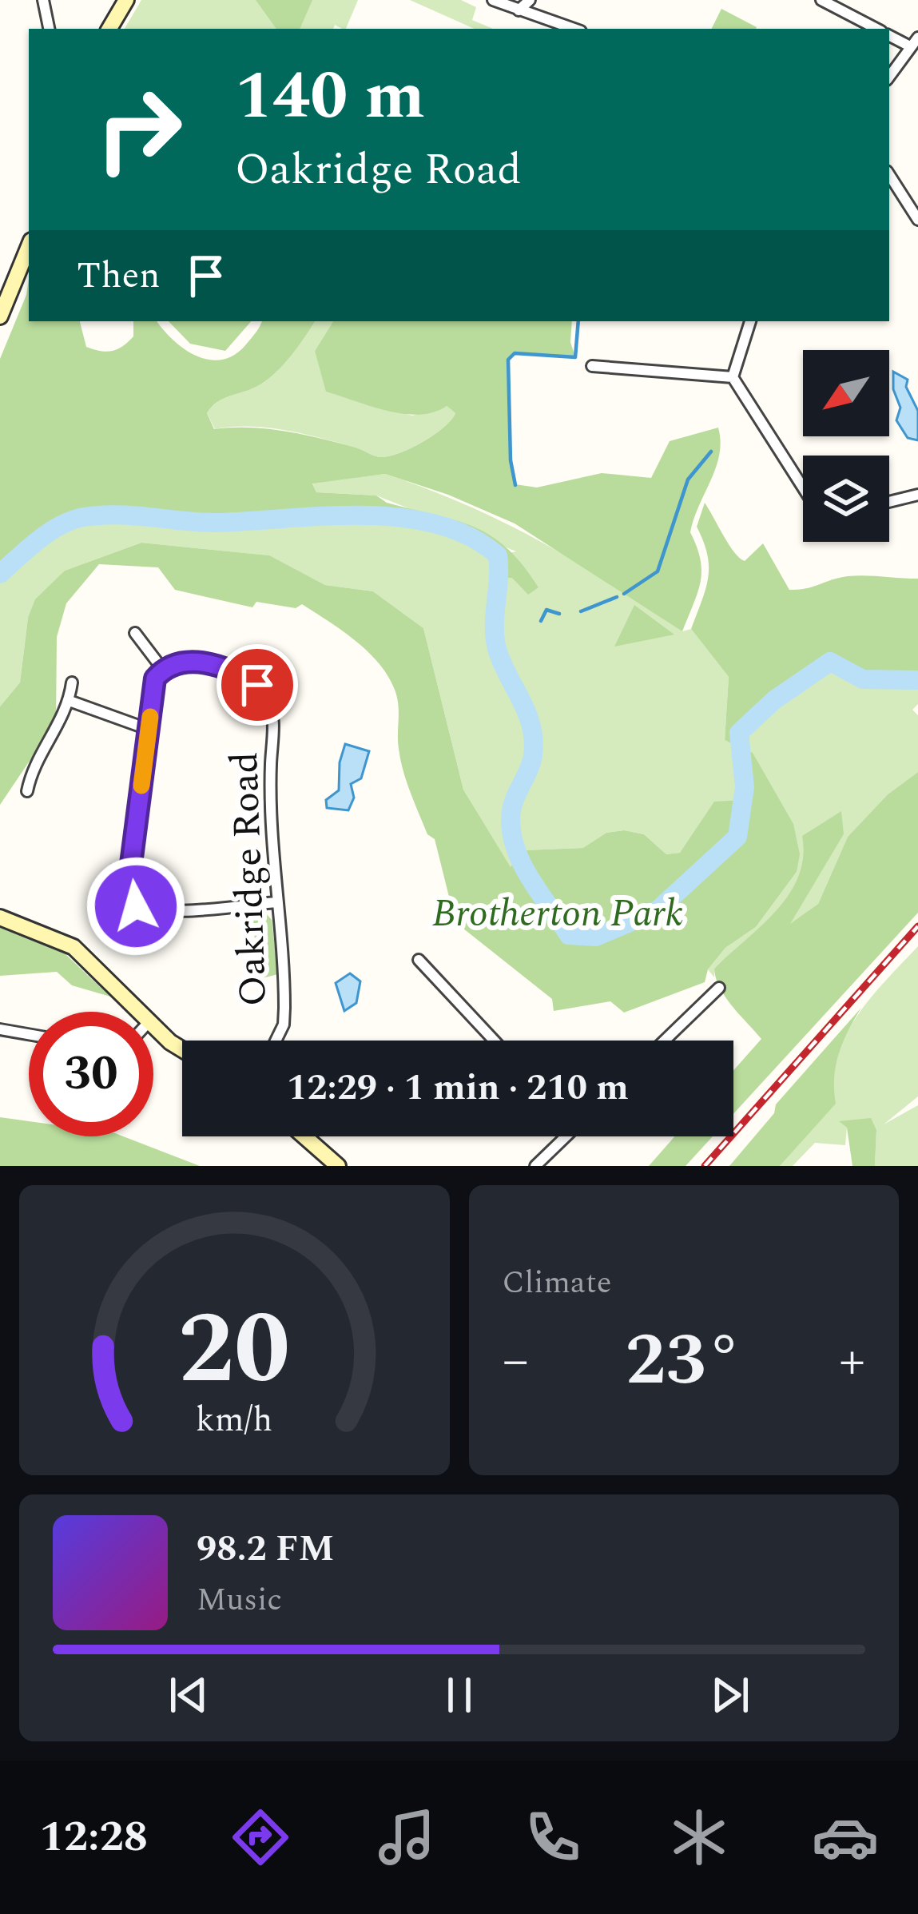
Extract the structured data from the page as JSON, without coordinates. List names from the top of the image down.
{
  "streets": {
    "street": ["Oakridge Road"]
  },
  "parks": ["Brotherton Park"],
  "north": "bottom left",
  "page": {
    "turn": ["140 m", "Oakridge Road"],
    "then": "Then",
    "limit": "30",
    "trip": "12:29 · 1 min · 210 m",
    "tile": "Climate",
    "heat": ["−", "23°", "+"],
    "song": ["98.2 FM", "Music"],
    "tabs": "12:28",
    "gauge": ["20", "km/h"]
  }
}
